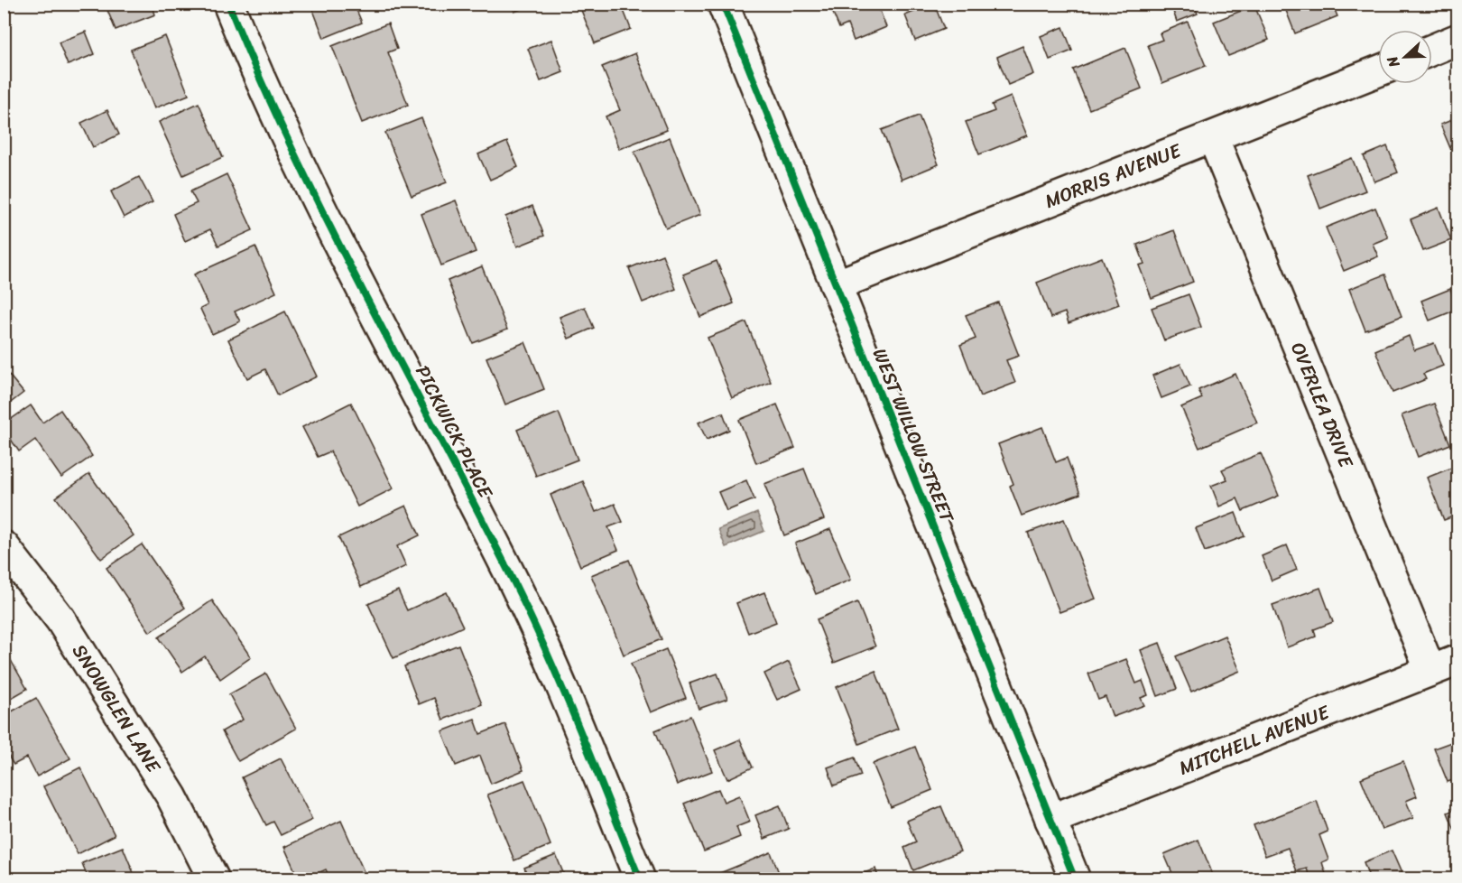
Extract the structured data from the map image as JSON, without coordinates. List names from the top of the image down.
{
  "streets": {
    "street": [
      "MORRIS AVENUE",
      "OVERLEA DRIVE",
      "PICKWICK PLACE",
      "WEST WILLOW STREET",
      "SNOWGLEN LANE",
      "MITCHELL AVENUE"
    ]
  },
  "crossings": [
    ["MORRIS AVENUE", "OVERLEA DRIVE"],
    ["MORRIS AVENUE", "WEST WILLOW STREET"],
    ["OVERLEA DRIVE", "MITCHELL AVENUE"],
    ["WEST WILLOW STREET", "MITCHELL AVENUE"]
  ],
  "north": "left"
}
